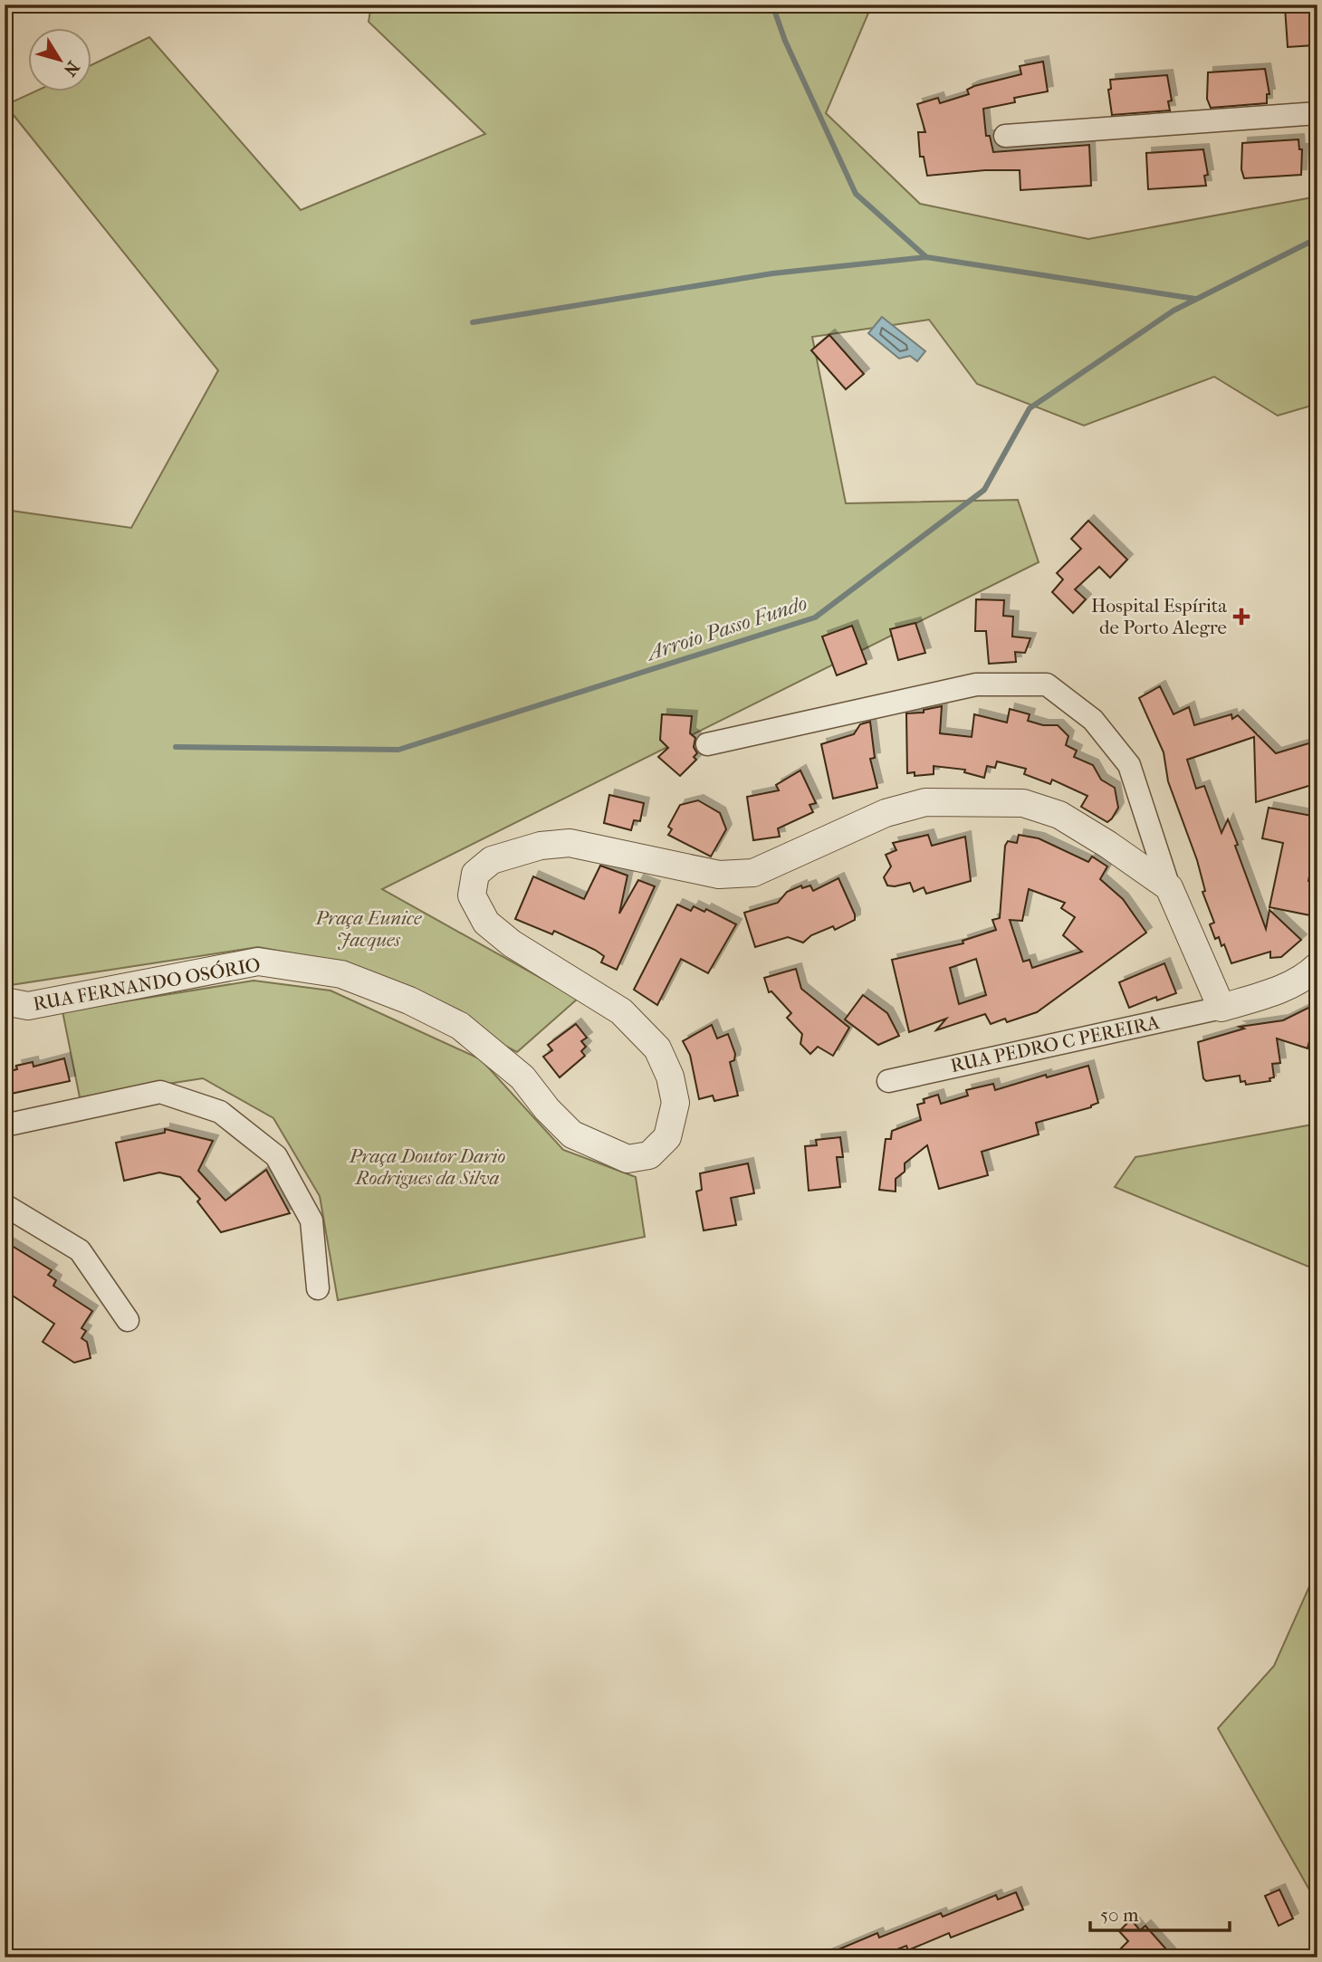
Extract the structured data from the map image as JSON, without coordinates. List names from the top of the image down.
{
  "streets": {
    "street": ["RUA FERNANDO OSÓRIO", "RUA PEDRO C PEREIRA"]
  },
  "water": ["Arroio Passo Fundo"],
  "parks": ["Praça Eunice Jacques", "Praça Doutor Dario Rodrigues da Silva"],
  "places": {
    "health": ["Hospital Espírita de Porto Alegre"]
  },
  "scale_bar": "50 m",
  "north": "bottom right"
}
